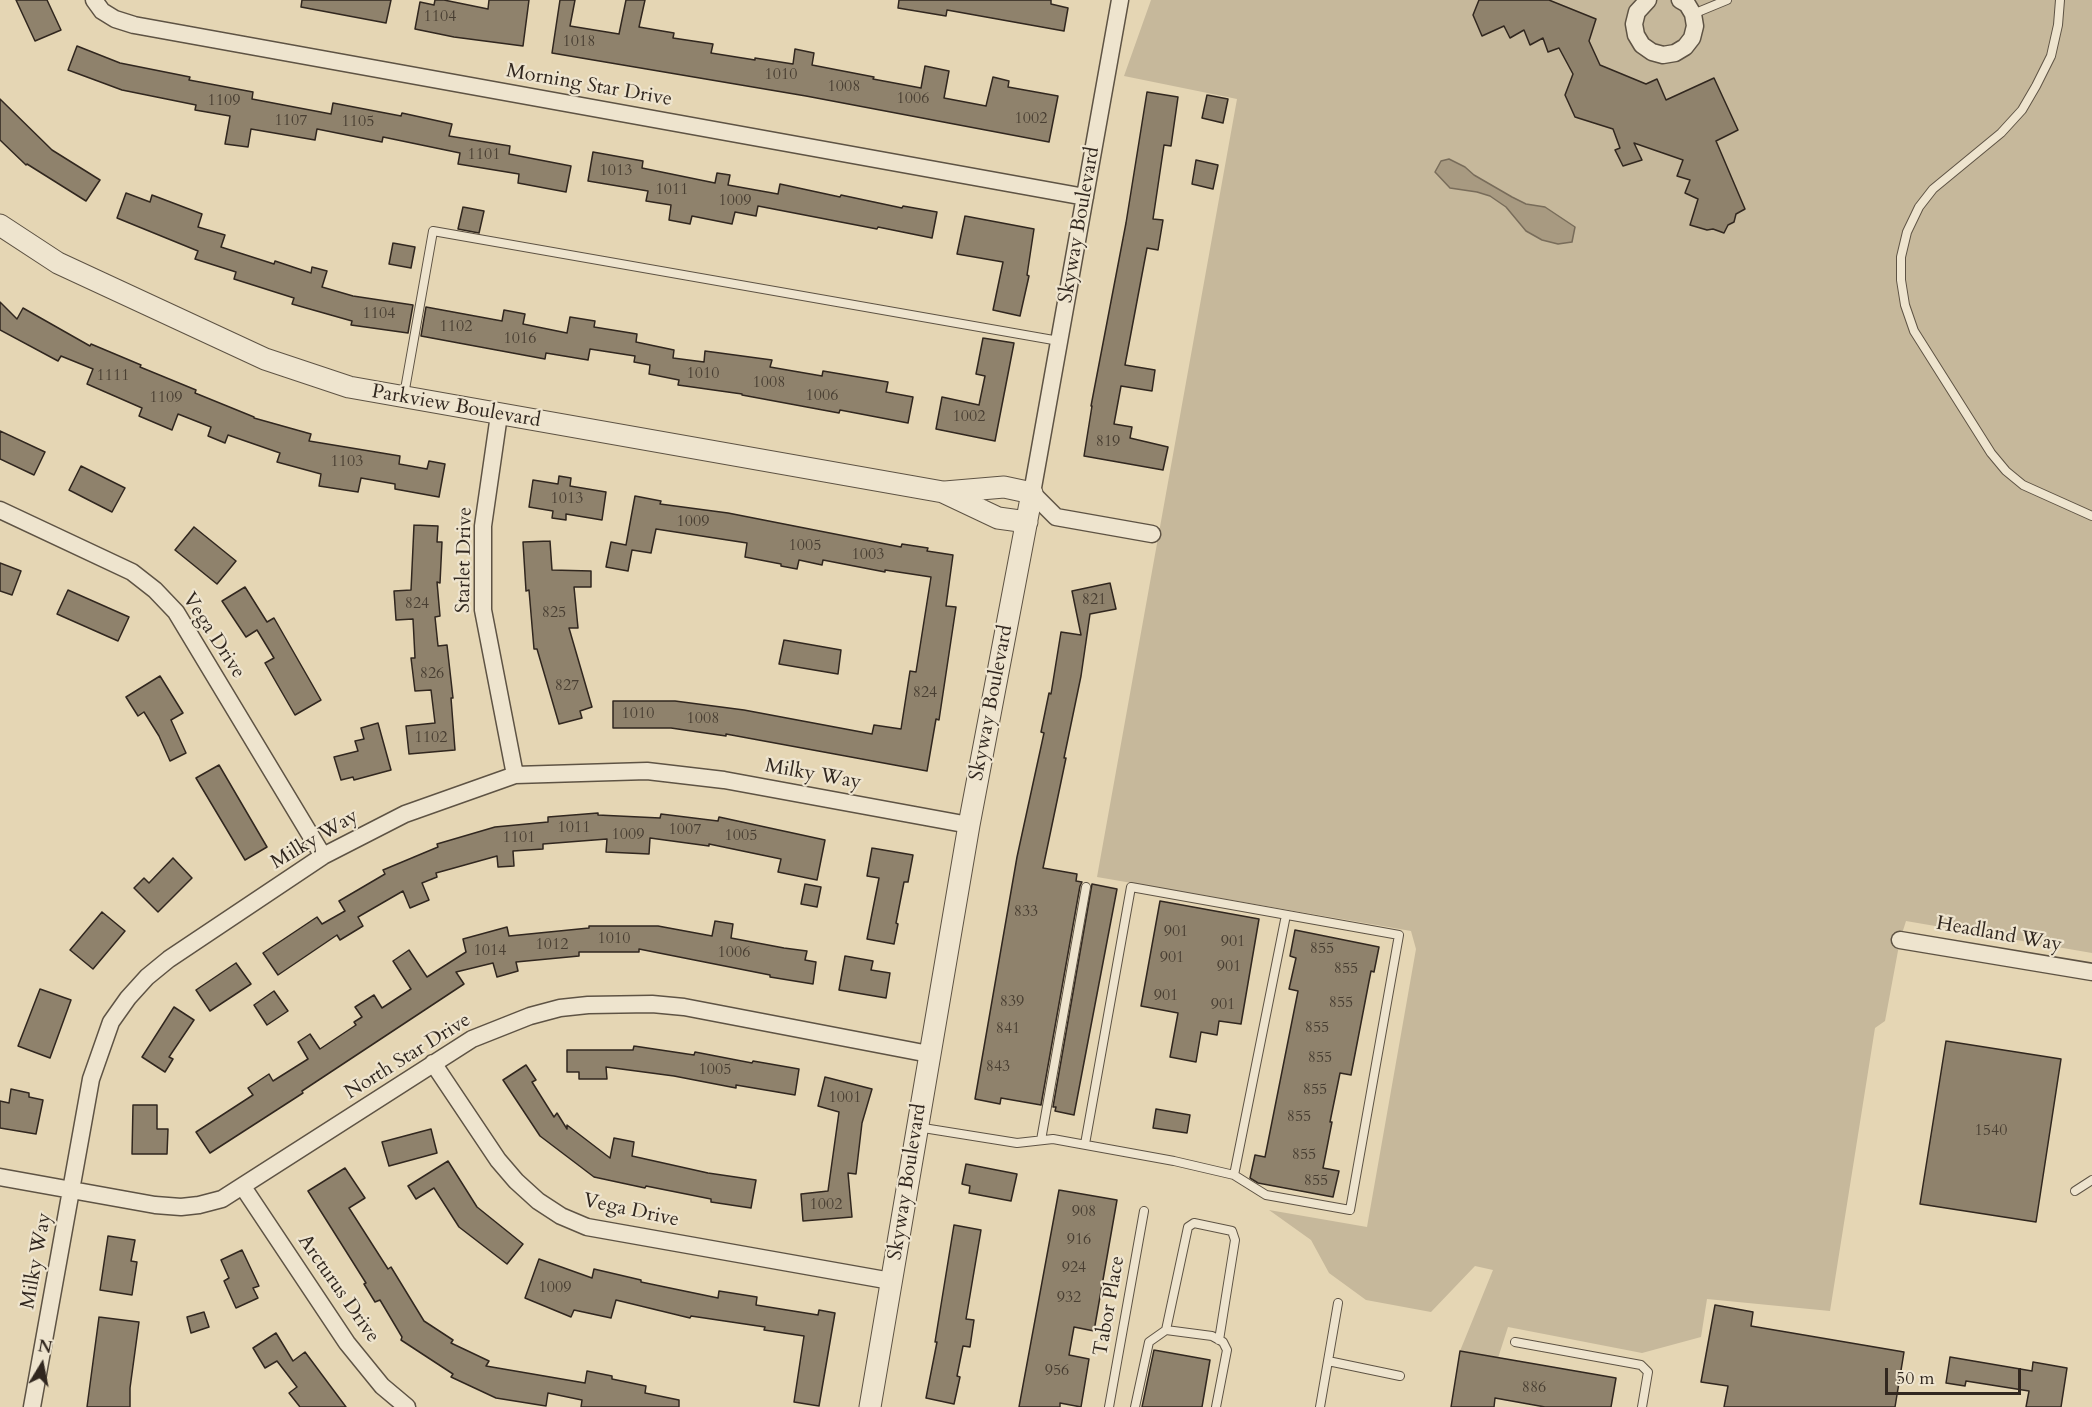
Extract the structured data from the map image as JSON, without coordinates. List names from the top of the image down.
{
  "streets": {
    "street": [
      "Morning Star Drive",
      "Skyway Boulevard",
      "Parkview Boulevard",
      "Starlet Drive",
      "Vega Drive",
      "Milky Way",
      "Headland Way",
      "North Star Drive",
      "Arcturus Drive"
    ],
    "lane": ["Tabor Place"]
  },
  "crossings": [
    ["Morning Star Drive", "Skyway Boulevard"],
    ["Skyway Boulevard", "Parkview Boulevard"],
    ["Skyway Boulevard", "Vega Drive"],
    ["Skyway Boulevard", "Milky Way"],
    ["Skyway Boulevard", "North Star Drive"],
    ["Parkview Boulevard", "Starlet Drive"],
    ["Starlet Drive", "Milky Way"],
    ["Vega Drive", "Milky Way"],
    ["Vega Drive", "North Star Drive"],
    ["Milky Way", "North Star Drive"],
    ["North Star Drive", "Arcturus Drive"]
  ],
  "house_numbers": [
    "1104",
    "1018",
    "1010",
    "1008",
    "1006",
    "1109",
    "1002",
    "1107",
    "1105",
    "1101",
    "1013",
    "1011",
    "1009",
    "1104",
    "1102",
    "1016",
    "1010",
    "1111",
    "1008",
    "1006",
    "1109",
    "1002",
    "819",
    "1103",
    "1013",
    "1009",
    "1005",
    "1003",
    "821",
    "824",
    "825",
    "826",
    "827",
    "824",
    "1010",
    "1008",
    "1102",
    "1011",
    "1007",
    "1009",
    "1005",
    "1101",
    "833",
    "901",
    "1010",
    "901",
    "1012",
    "855",
    "1014",
    "1006",
    "901",
    "901",
    "855",
    "901",
    "839",
    "855",
    "901",
    "855",
    "841",
    "855",
    "843",
    "1005",
    "855",
    "1001",
    "855",
    "1540",
    "855",
    "855",
    "1002",
    "908",
    "916",
    "924",
    "1009",
    "932",
    "956",
    "886"
  ],
  "scale_bar": "50 m",
  "north": "top"
}
